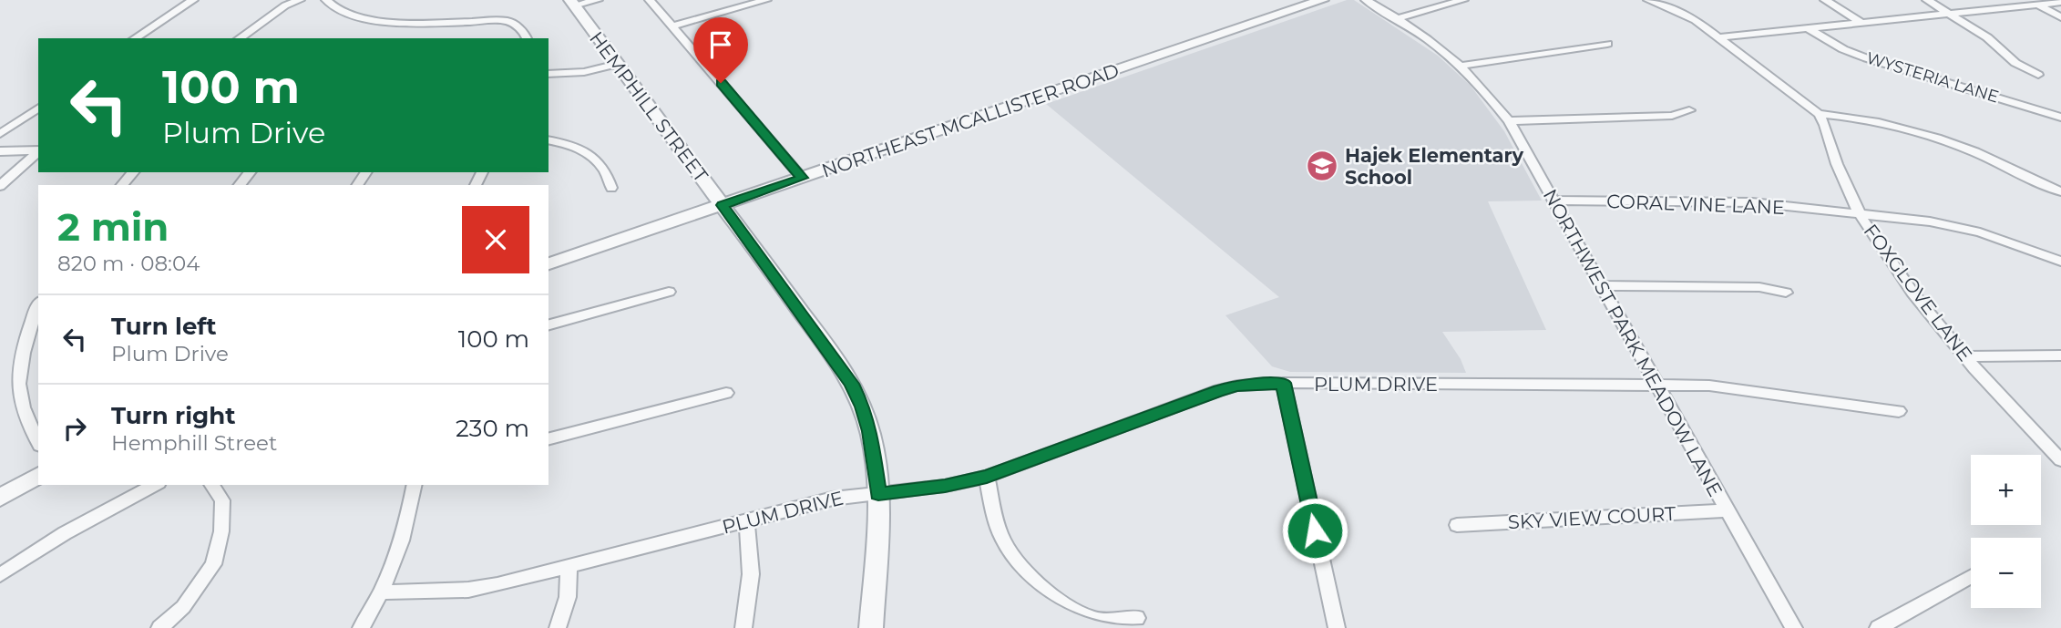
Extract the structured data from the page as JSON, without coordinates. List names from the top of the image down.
{
  "streets": {
    "street": [
      "WYSTERIA LANE",
      "HEMPHILL STREET",
      "NORTHEAST MCALLISTER ROAD",
      "CORAL VINE LANE",
      "FOXGLOVE LANE",
      "NORTHWEST PARK MEADOW LANE",
      "PLUM DRIVE",
      "SKY VIEW COURT"
    ]
  },
  "crossings": [
    ["HEMPHILL STREET", "NORTHEAST MCALLISTER ROAD"],
    ["HEMPHILL STREET", "PLUM DRIVE"],
    ["CORAL VINE LANE", "FOXGLOVE LANE"],
    ["CORAL VINE LANE", "NORTHWEST PARK MEADOW LANE"],
    ["NORTHWEST PARK MEADOW LANE", "PLUM DRIVE"],
    ["NORTHWEST PARK MEADOW LANE", "SKY VIEW COURT"]
  ],
  "places": {
    "school or university": ["Hajek Elementary School"]
  },
  "page": {
    "turn": ["100 m", "Plum Drive"],
    "heading": ["2 min", "820 m · 08:04"],
    "list": [
      {
        "name": "Turn left",
        "note": "Plum Drive",
        "value": "100 m"
      },
      {
        "name": "Turn right",
        "note": "Hemphill Street",
        "value": "230 m"
      }
    ],
    "map_buttons": ["+", "−"]
  }
}
